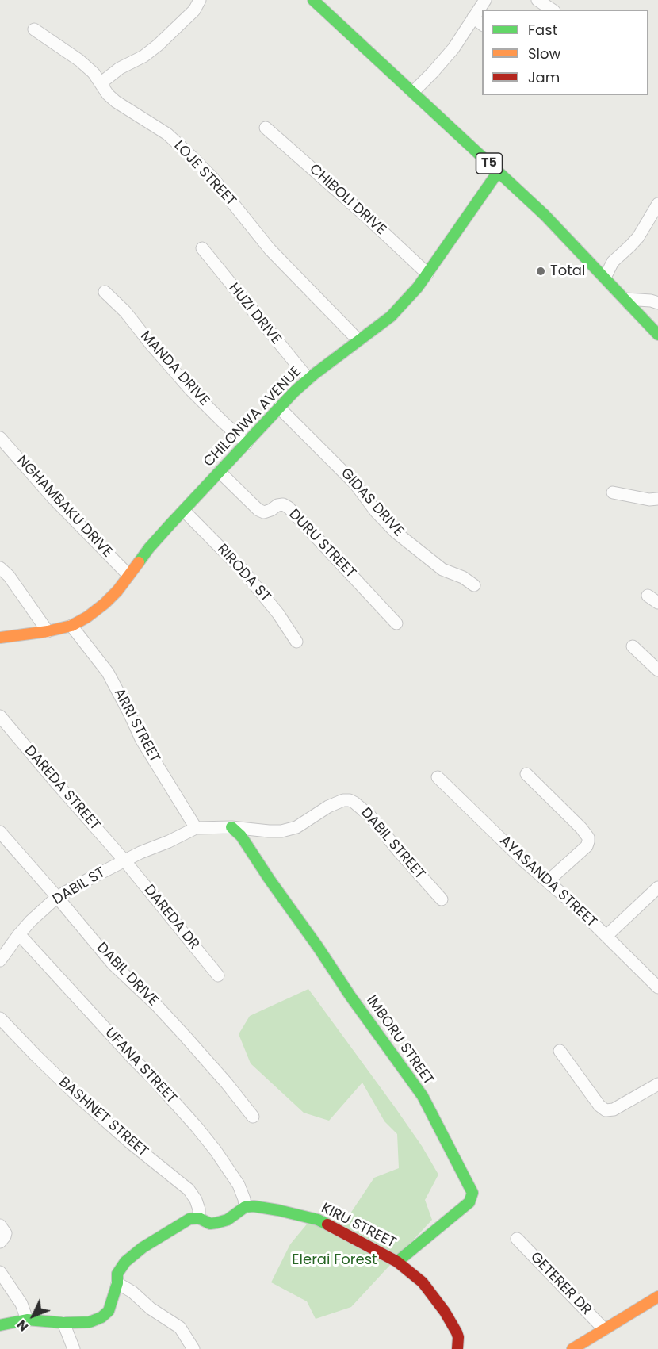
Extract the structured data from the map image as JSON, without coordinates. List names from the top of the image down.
{
  "streets": {
    "main road": [
      "T5",
      "CHILONWA AVENUE",
      "IMBORU STREET",
      "KIRU STREET"
    ],
    "street": [
      "LOJE STREET",
      "CHIBOLI DRIVE",
      "HUZI DRIVE",
      "MANDA DRIVE",
      "GIDAS DRIVE",
      "NGHAMBAKU DRIVE",
      "DURU STREET",
      "RIRODA ST",
      "ARRI STREET",
      "DAREDA STREET",
      "DABIL STREET",
      "AYASANDA STREET",
      "DABIL ST",
      "DAREDA DR",
      "DABIL DRIVE",
      "UFANA STREET",
      "BASHNET STREET",
      "GETERER DR"
    ]
  },
  "crossings": [
    ["T5", "CHILONWA AVENUE"],
    ["LOJE STREET", "CHILONWA AVENUE"],
    ["CHIBOLI DRIVE", "CHILONWA AVENUE"],
    ["HUZI DRIVE", "CHILONWA AVENUE"],
    ["MANDA DRIVE", "CHILONWA AVENUE"],
    ["CHILONWA AVENUE", "GIDAS DRIVE"],
    ["CHILONWA AVENUE", "NGHAMBAKU DRIVE"],
    ["CHILONWA AVENUE", "DURU STREET"],
    ["CHILONWA AVENUE", "RIRODA ST"],
    ["CHILONWA AVENUE", "ARRI STREET"],
    ["ARRI STREET", "DABIL STREET"],
    ["DAREDA STREET", "DABIL STREET"],
    ["DAREDA STREET", "DABIL ST"],
    ["DAREDA STREET", "DAREDA DR"],
    ["DABIL STREET", "DABIL ST"],
    ["DABIL STREET", "DAREDA DR"],
    ["DABIL STREET", "IMBORU STREET"],
    ["DABIL ST", "DAREDA DR"],
    ["DABIL ST", "DABIL DRIVE"],
    ["DABIL ST", "UFANA STREET"],
    ["IMBORU STREET", "KIRU STREET"],
    ["UFANA STREET", "KIRU STREET"]
  ],
  "parks": ["Elerai Forest"],
  "places": ["Total"],
  "legend": ["Fast", "Slow", "Jam"],
  "north": "bottom left"
}
